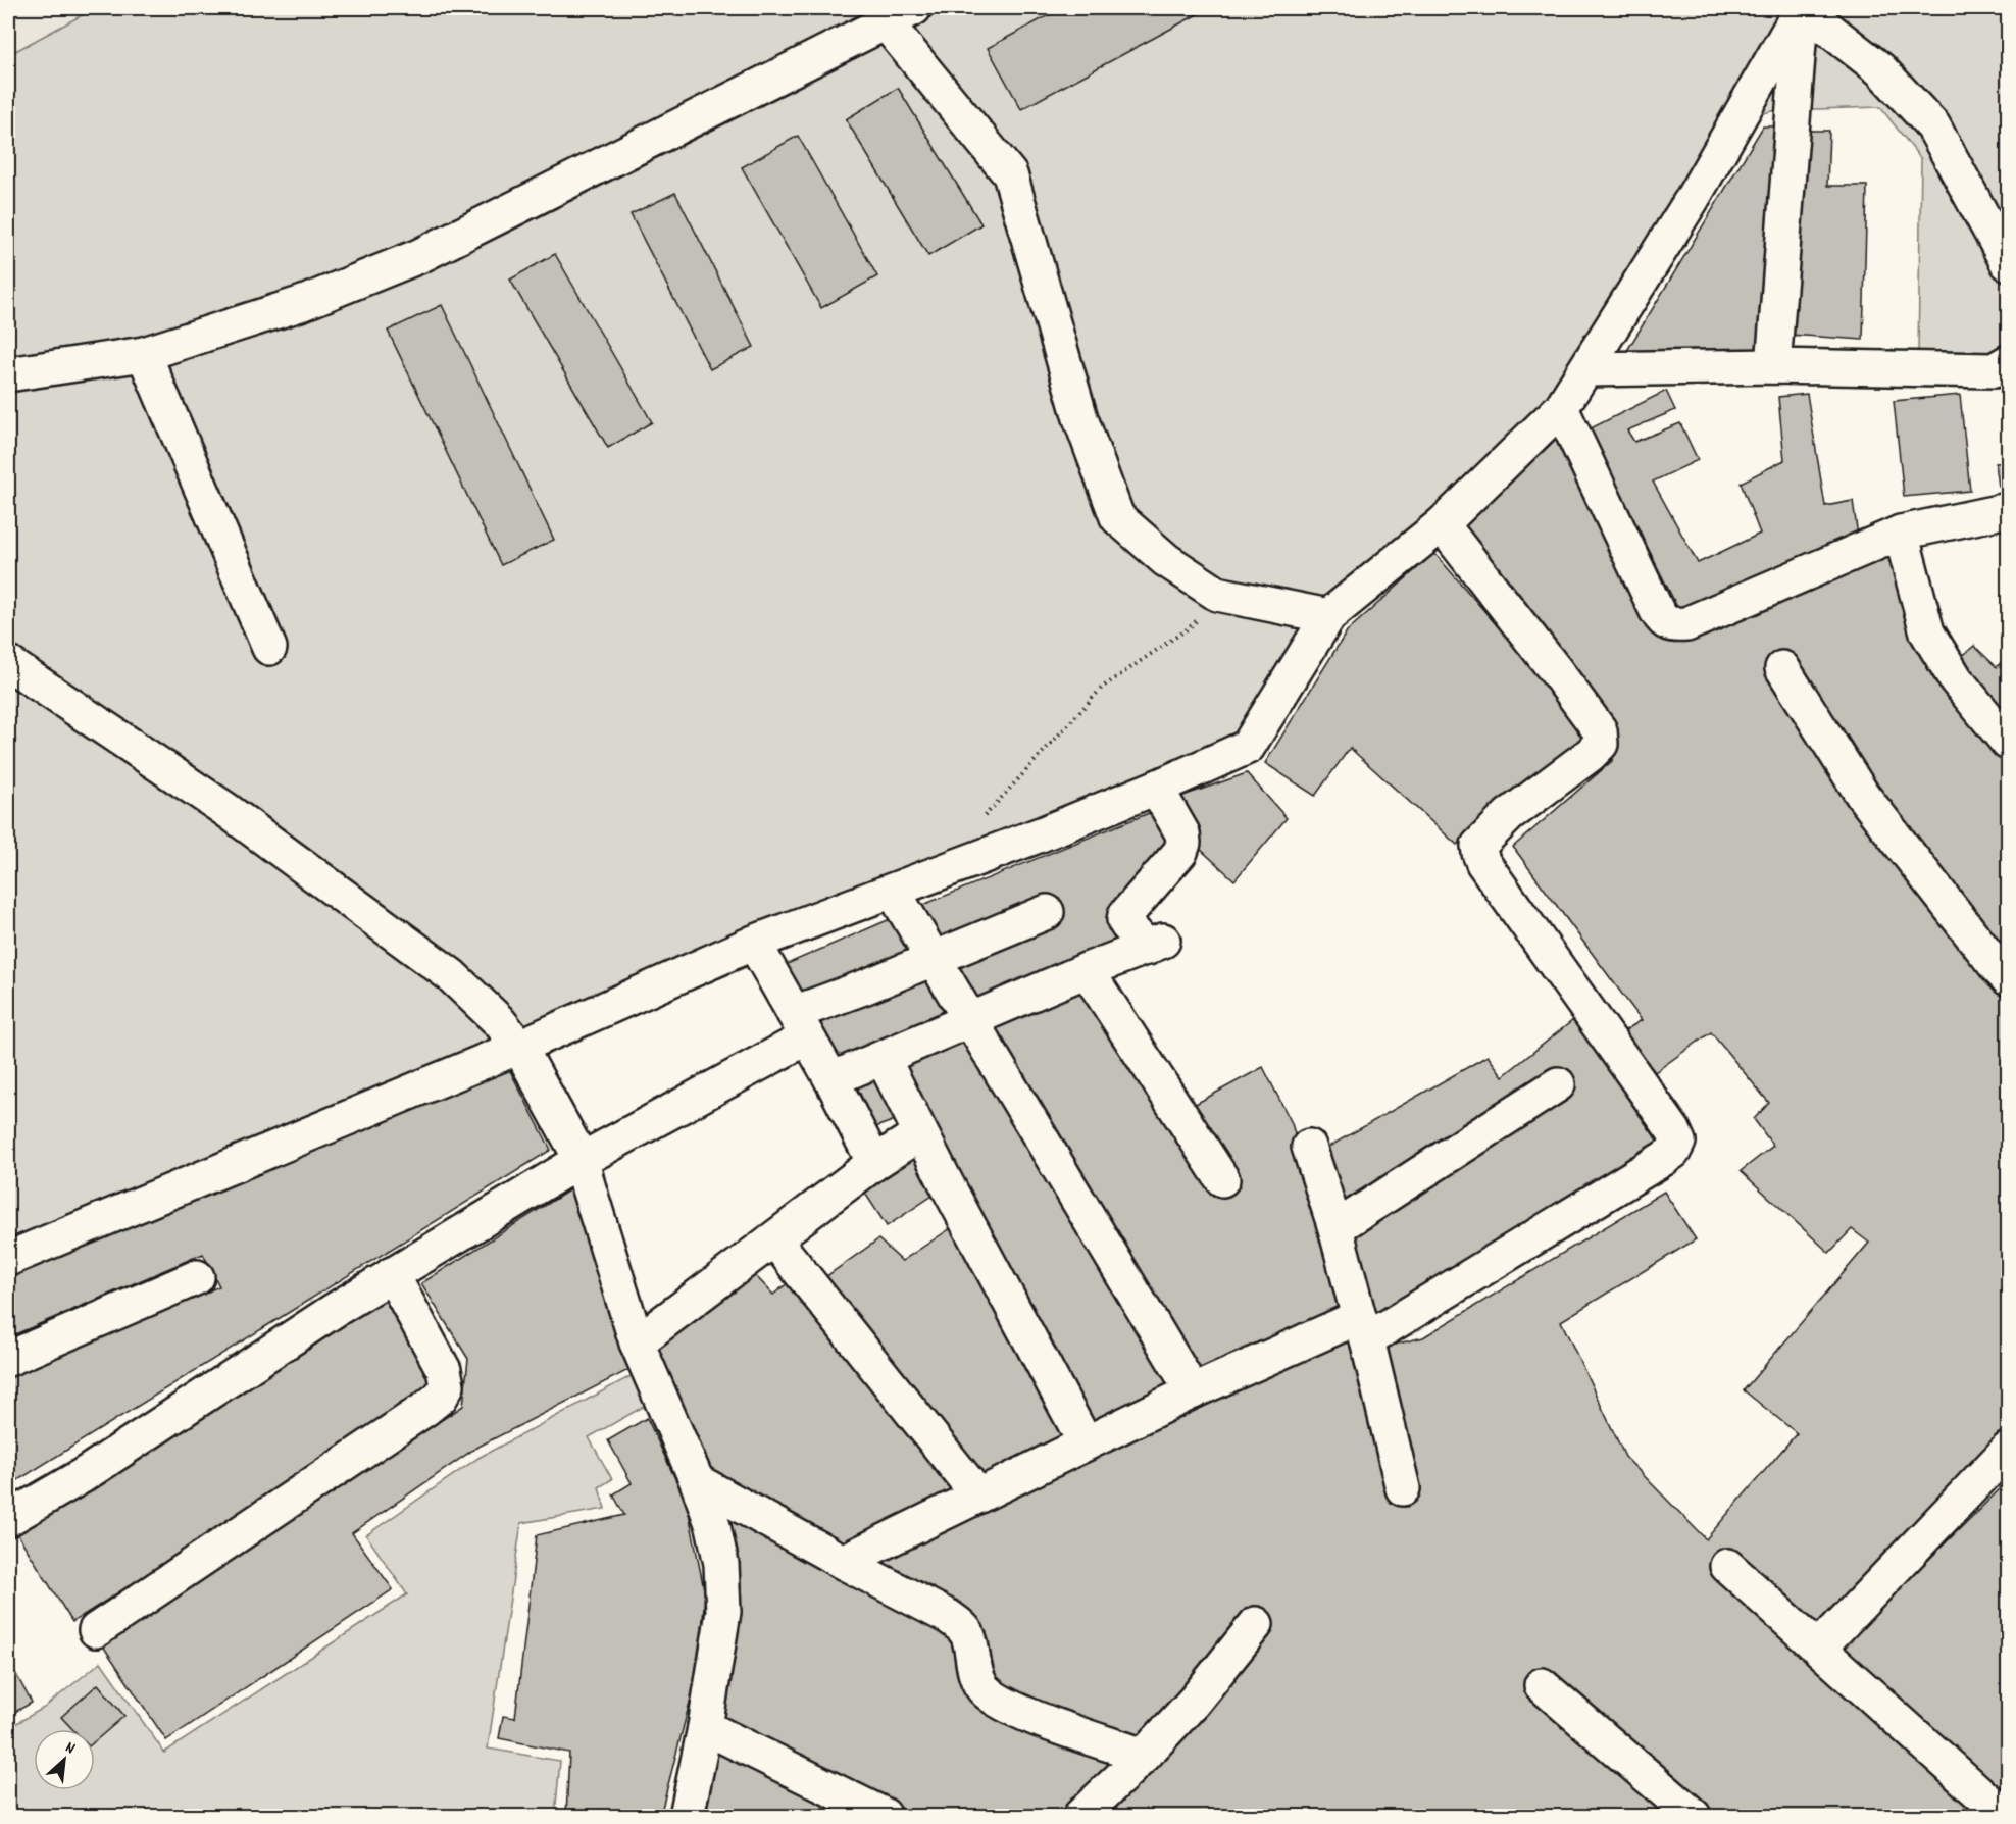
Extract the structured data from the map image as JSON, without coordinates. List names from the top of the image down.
{
  "north": "top right"
}
